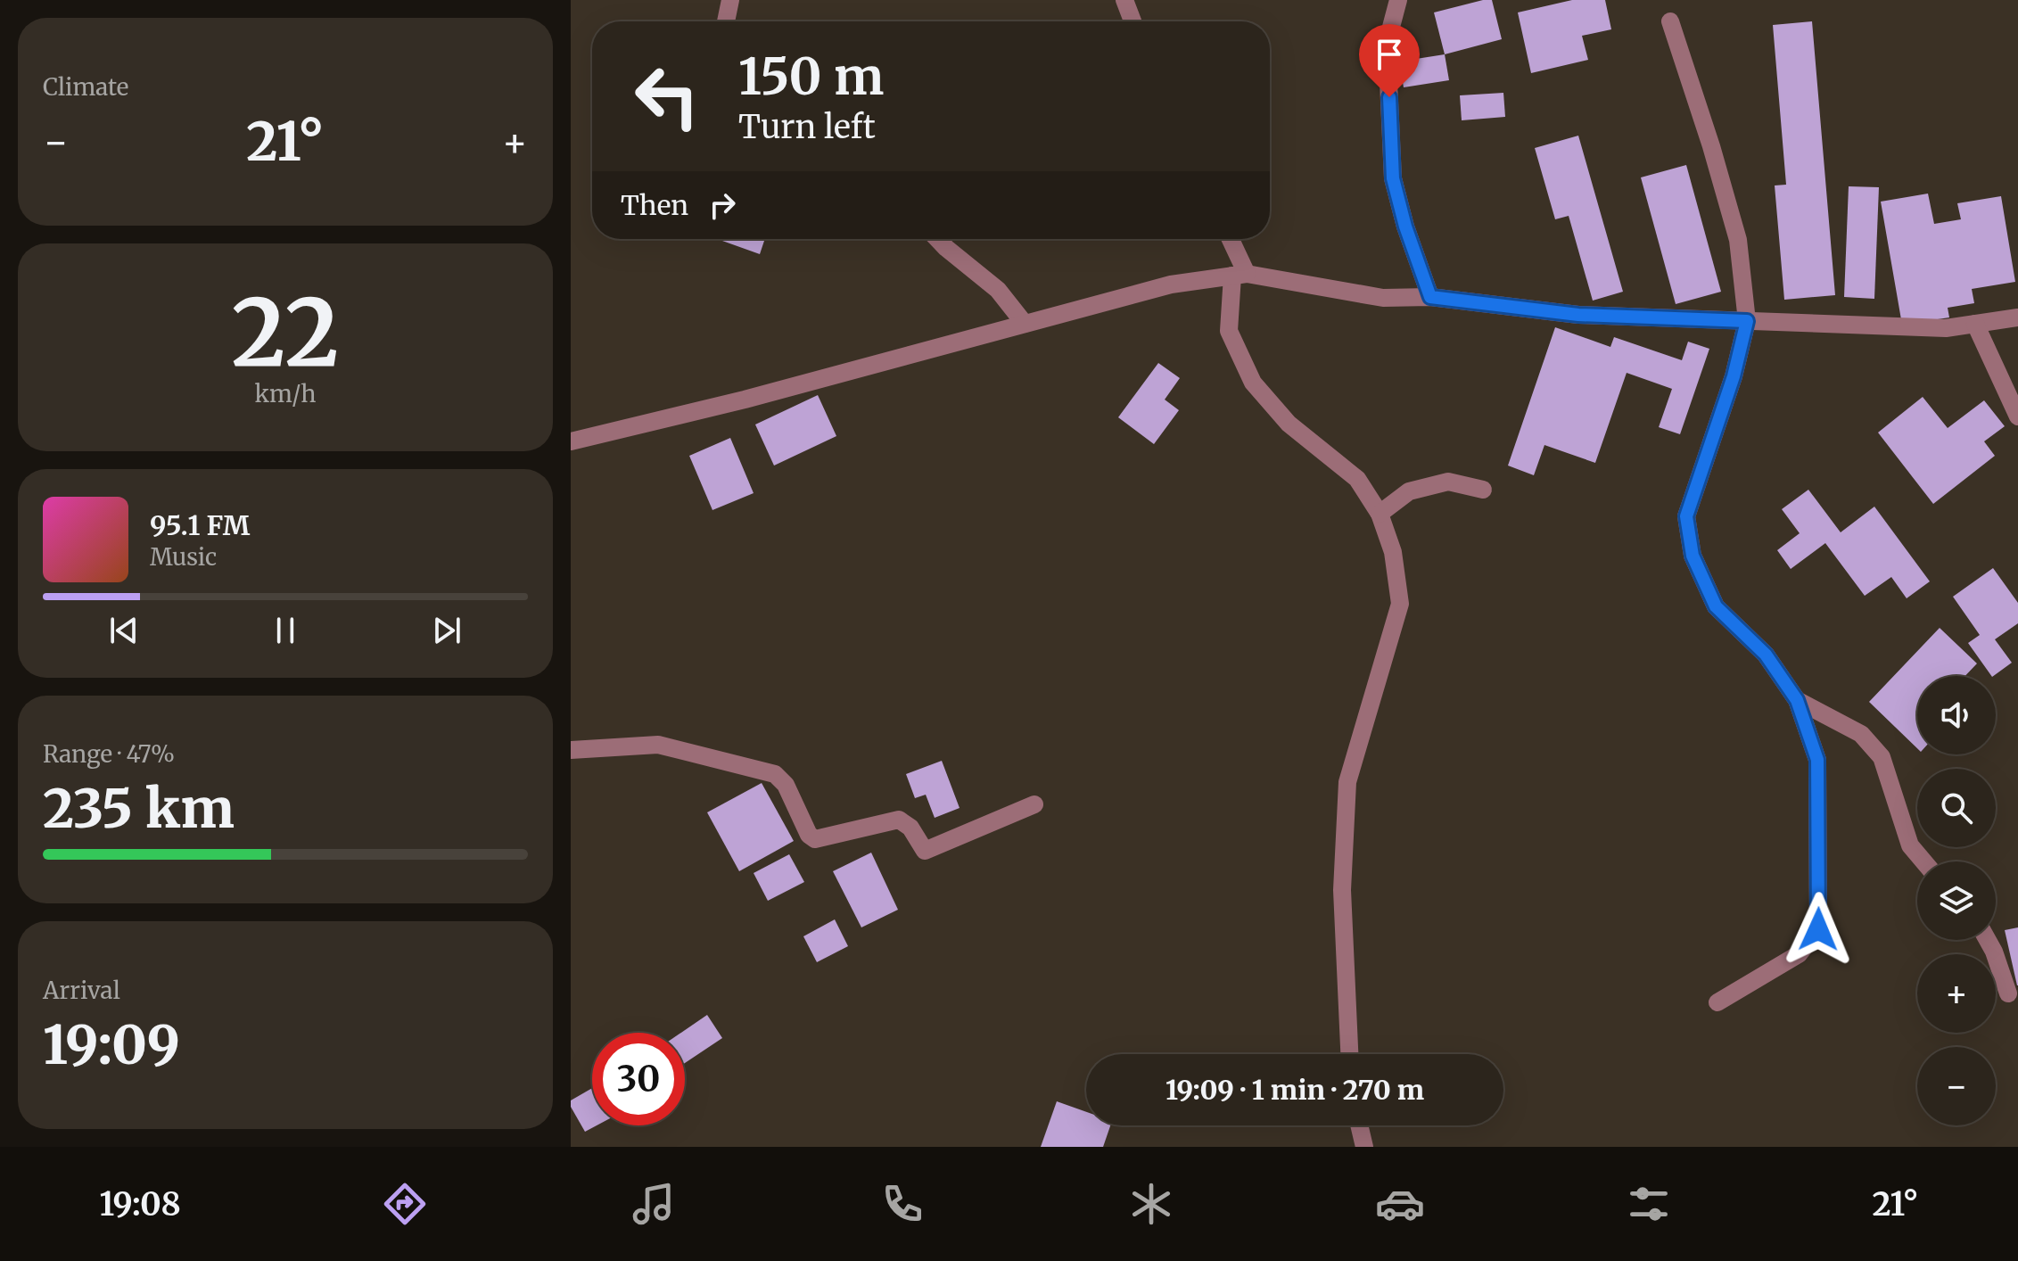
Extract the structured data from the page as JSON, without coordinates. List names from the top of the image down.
{
  "page": {
    "tile": [
      "Climate",
      ["22", "km/h"],
      ["Range · 47%", "235 km"],
      ["Arrival", "19:09"]
    ],
    "turn": ["150 m", "Turn left"],
    "heat": ["−", "21°", "+"],
    "then": "Then",
    "song": ["95.1 FM", "Music"],
    "map_buttons": ["+", "−"],
    "limit": "30",
    "trip": "19:09 · 1 min · 270 m",
    "tabs": ["19:08", "21°"]
  }
}
